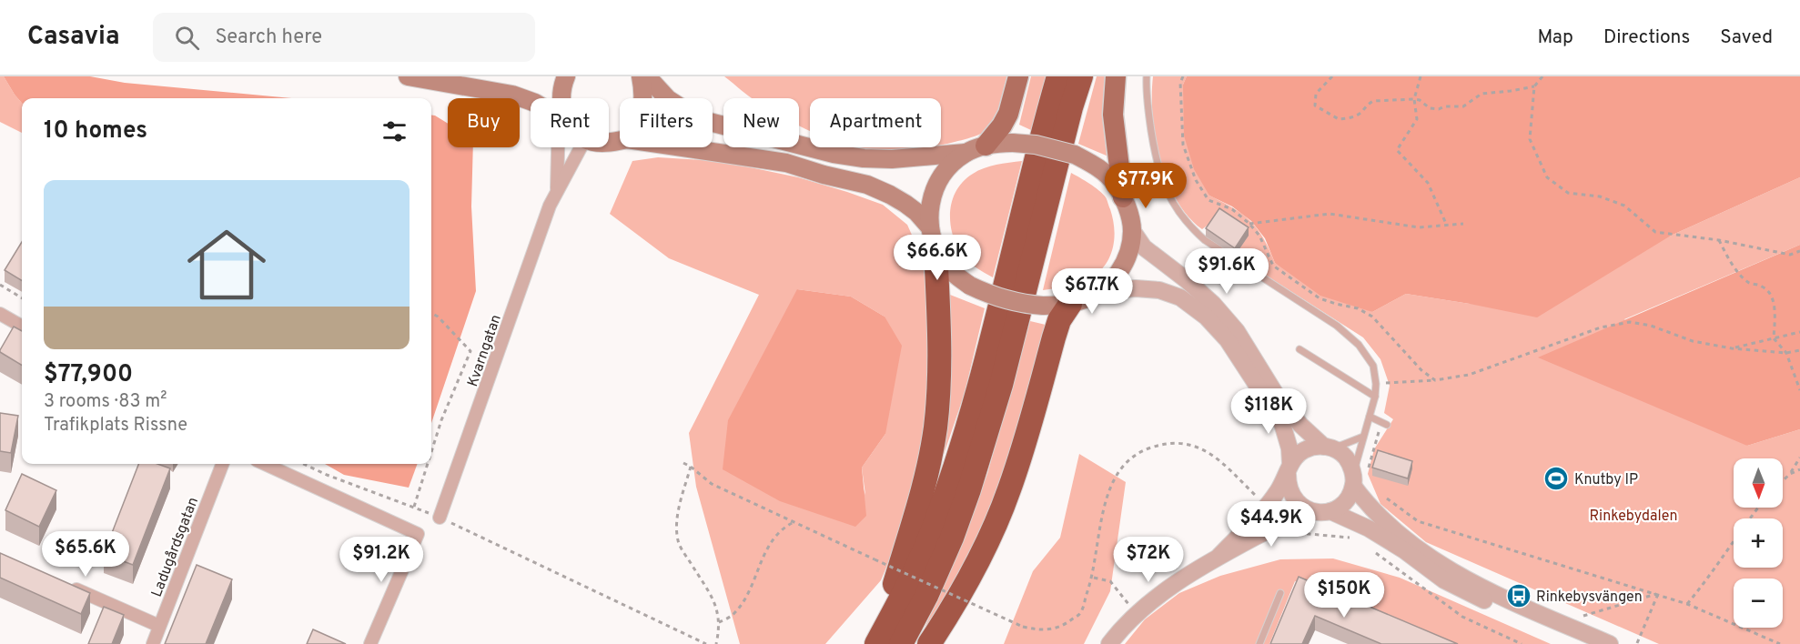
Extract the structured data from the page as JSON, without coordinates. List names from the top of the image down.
{
  "streets": {
    "street": ["Kvarngatan", "Ladugårdsgatan"]
  },
  "parks": ["Rinkebydalen"],
  "places": {
    "sports": ["Knutby IP"],
    "bus stop": ["Rinkebysvängen"]
  },
  "north": "bottom",
  "page": {
    "header": "Casavia",
    "search": "Search here",
    "nav": ["Map", "Directions", "Saved"],
    "chip": [
      "Buy",
      "Rent",
      "Filters",
      "New",
      "Apartment"
    ],
    "heading": "10 homes",
    "price": [
      "$77.9K",
      "$66.6K",
      "$91.6K",
      "$67.7K",
      "$118K",
      "$44.9K",
      "$65.6K",
      "$91.2K",
      "$72K",
      "$150K"
    ],
    "list": [
      {
        "name": "$77,900",
        "note": "3 rooms · 83 m² · Trafikplats Rissne"
      }
    ],
    "map_buttons": ["+", "−"]
  }
}
